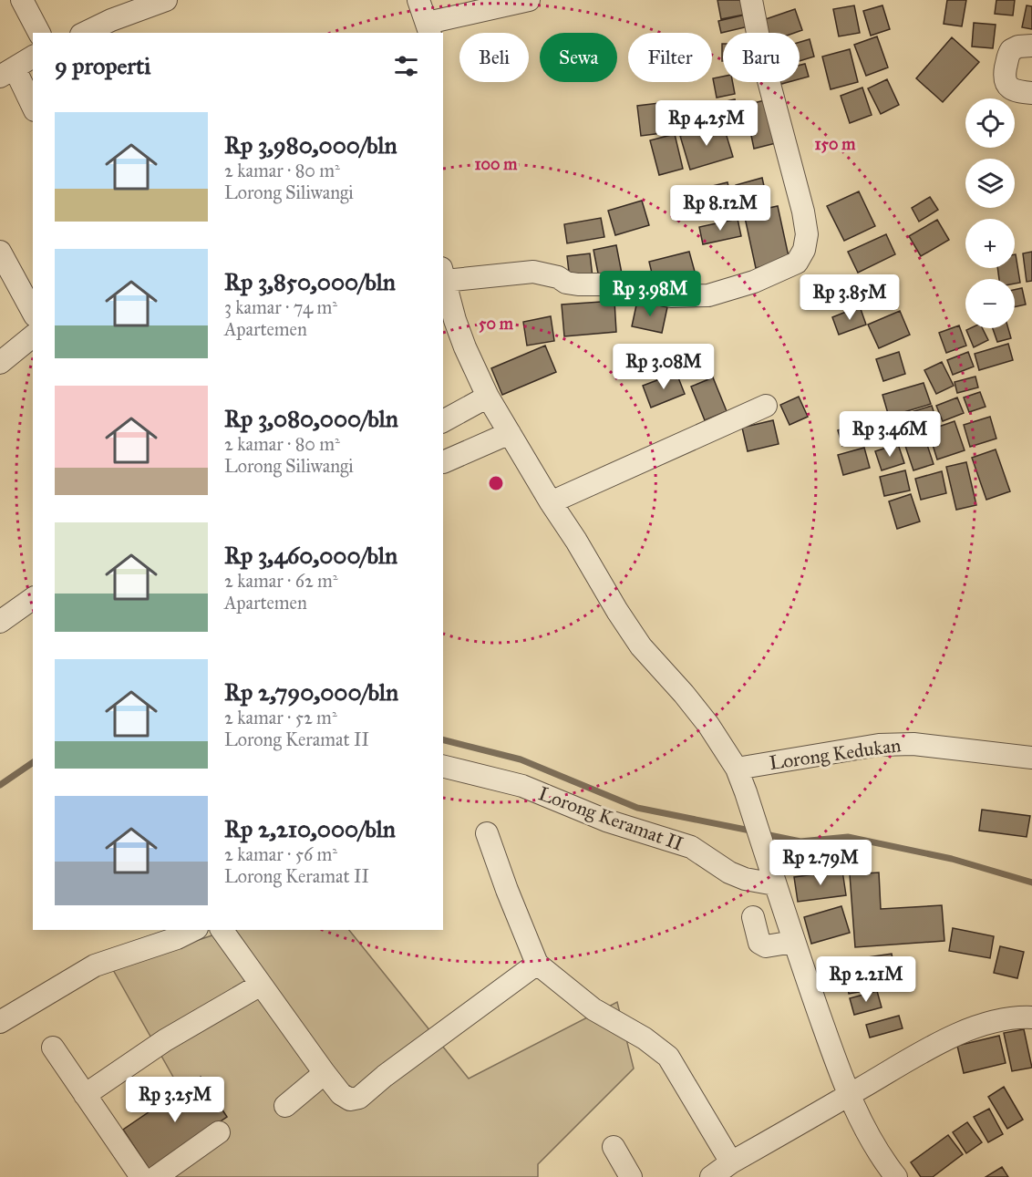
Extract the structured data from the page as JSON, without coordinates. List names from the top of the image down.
{
  "streets": {
    "street": ["Lorong Kedukan", "Lorong Keramat II"]
  },
  "page": {
    "chip": [
      "Beli",
      "Sewa",
      "Filter",
      "Baru"
    ],
    "heading": "9 properti",
    "map_buttons": ["+", "−"],
    "list": [
      {
        "name": "Rp 3,980,000/bln",
        "note": "2 kamar · 80 m² · Lorong Siliwangi"
      },
      {
        "name": "Rp 3,850,000/bln",
        "note": "3 kamar · 74 m² · Apartemen"
      },
      {
        "name": "Rp 3,080,000/bln",
        "note": "2 kamar · 80 m² · Lorong Siliwangi"
      },
      {
        "name": "Rp 3,460,000/bln",
        "note": "2 kamar · 62 m² · Apartemen"
      },
      {
        "name": "Rp 2,790,000/bln",
        "note": "2 kamar · 52 m² · Lorong Keramat II"
      },
      {
        "name": "Rp 2,210,000/bln",
        "note": "2 kamar · 56 m² · Lorong Keramat II"
      }
    ],
    "price": [
      "Rp 4.25M",
      "Rp 8.12M",
      "Rp 3.98M",
      "Rp 3.85M",
      "Rp 3.08M",
      "Rp 3.46M",
      "Rp 2.79M",
      "Rp 2.21M",
      "Rp 3.25M"
    ]
  },
  "rings": ["150 m", "100 m", "50 m"]
}
